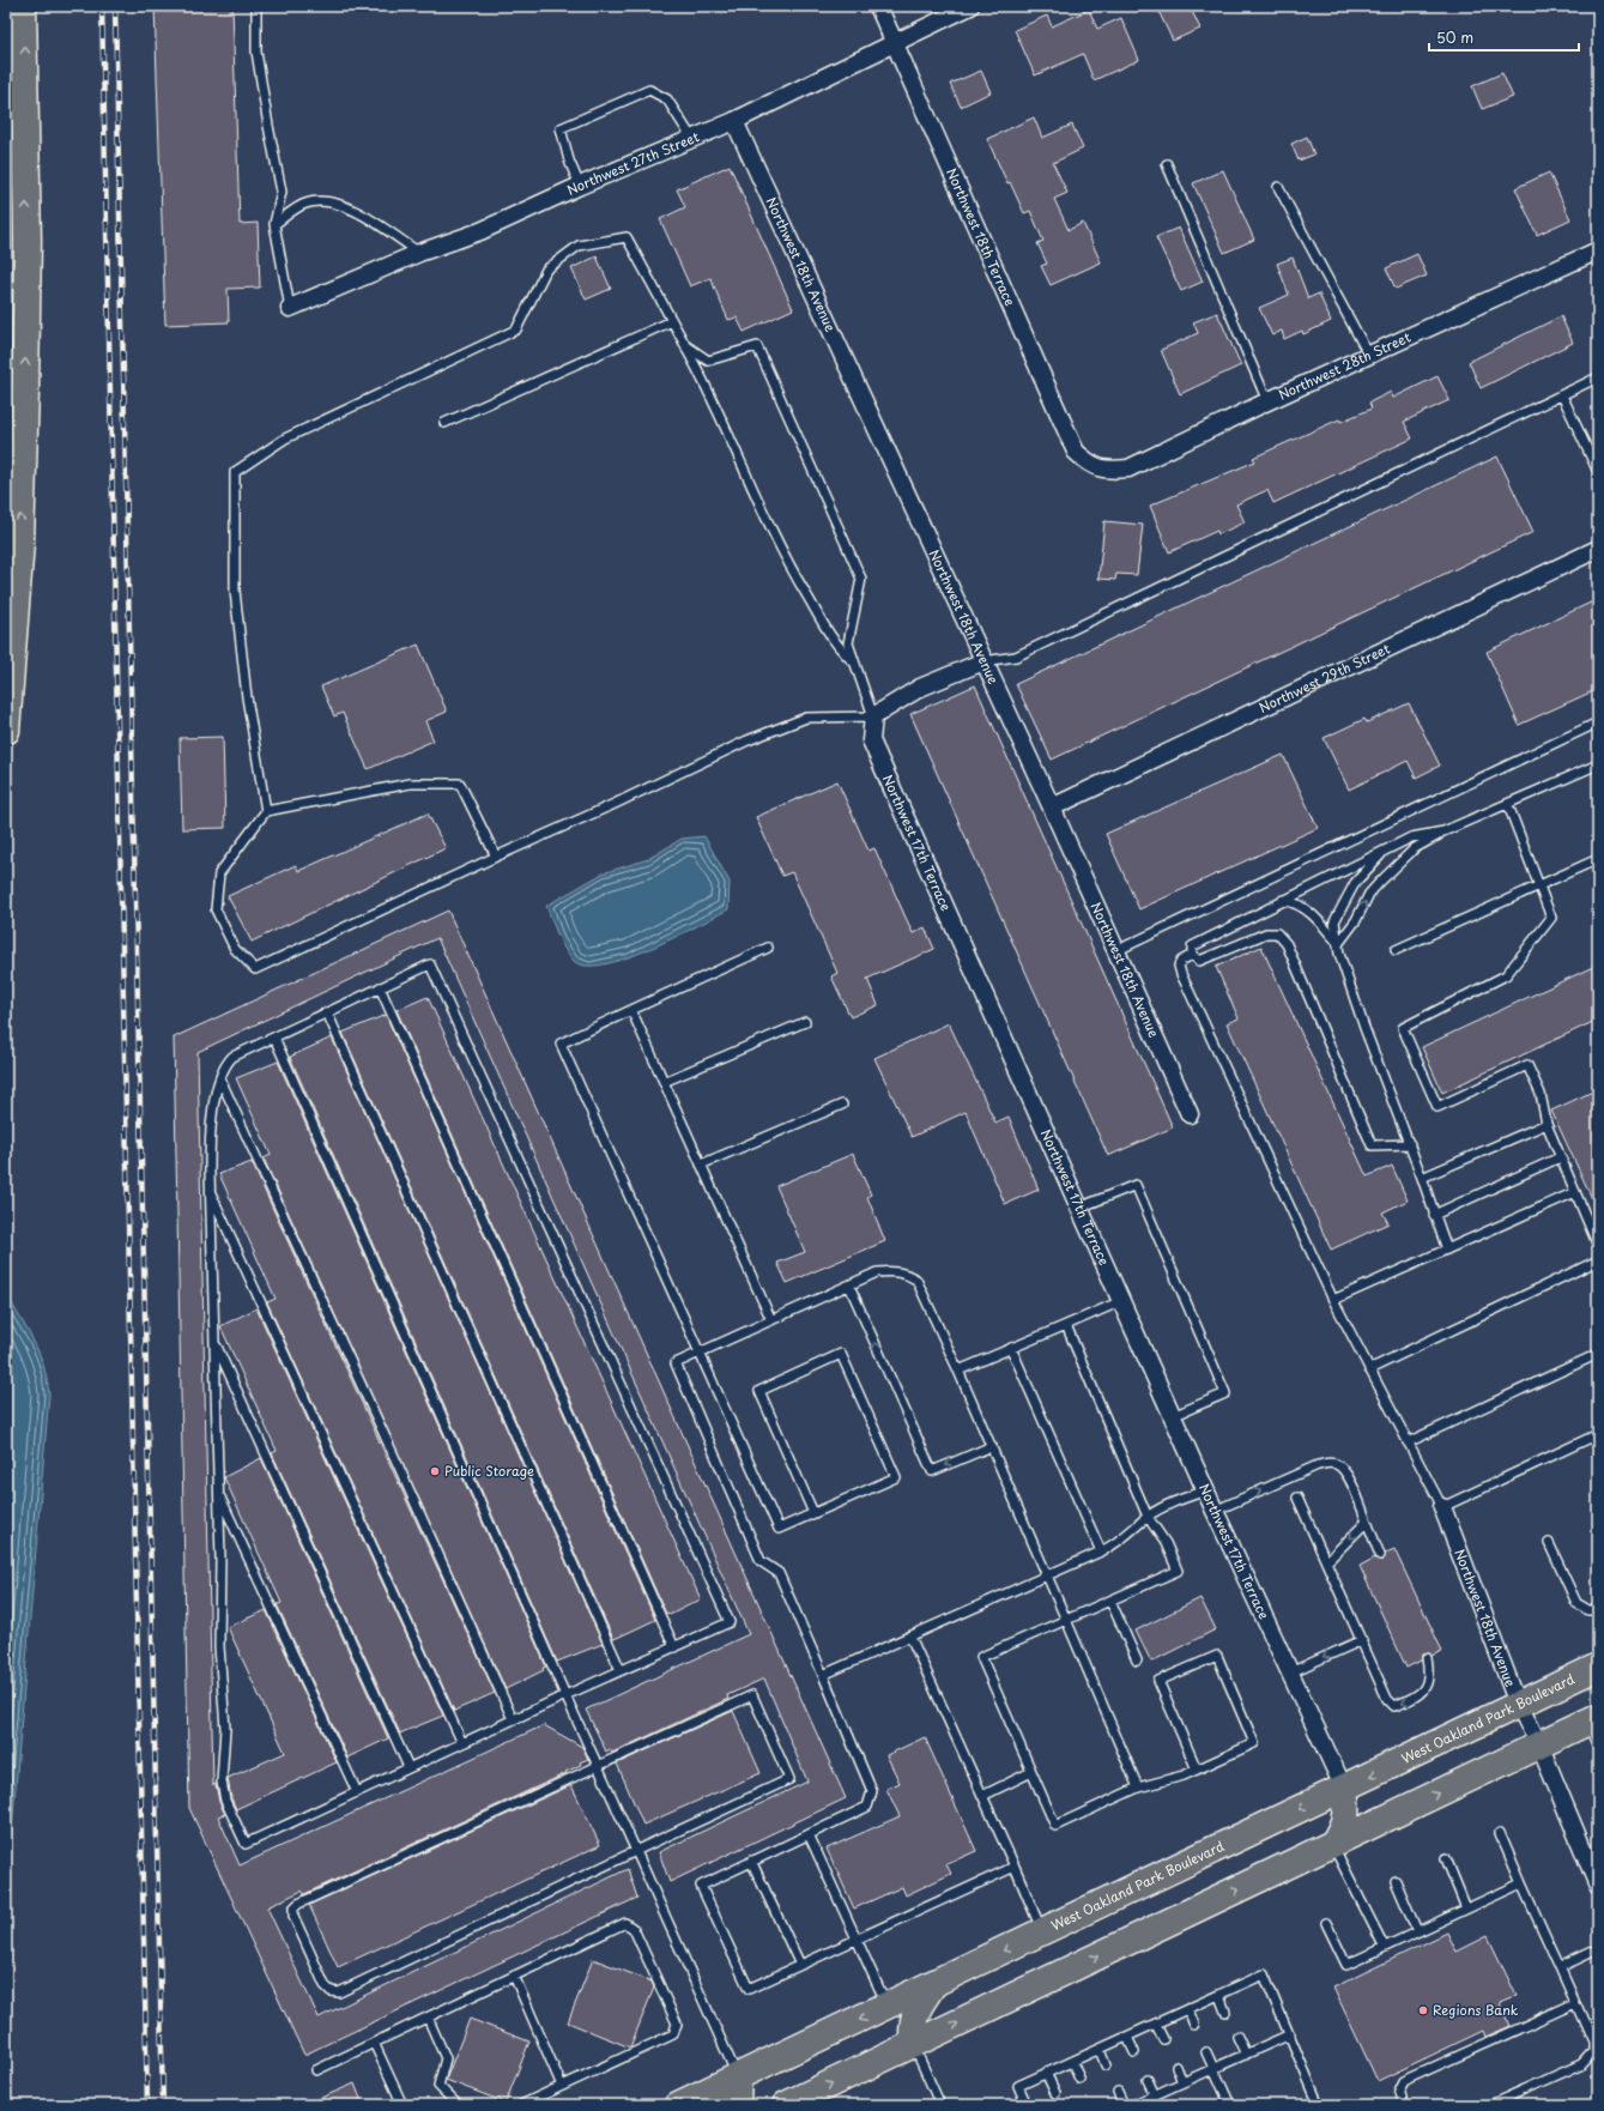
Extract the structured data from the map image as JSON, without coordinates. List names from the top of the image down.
{
  "streets": {
    "main road": ["West Oakland Park Boulevard"],
    "street": [
      "Northwest 27th Street",
      "Northwest 18th Terrace",
      "Northwest 18th Avenue",
      "Northwest 28th Street",
      "Northwest 29th Street",
      "Northwest 17th Terrace"
    ]
  },
  "crossings": [
    ["Northwest 27th Street", "Northwest 18th Terrace"],
    ["Northwest 27th Street", "Northwest 18th Avenue"],
    ["Northwest 18th Terrace", "Northwest 28th Street"],
    ["Northwest 18th Avenue", "Northwest 29th Street"],
    ["Northwest 18th Avenue", "West Oakland Park Boulevard"],
    ["Northwest 17th Terrace", "West Oakland Park Boulevard"]
  ],
  "places": ["Public Storage", "Regions Bank"],
  "scale_bar": "50 m"
}
